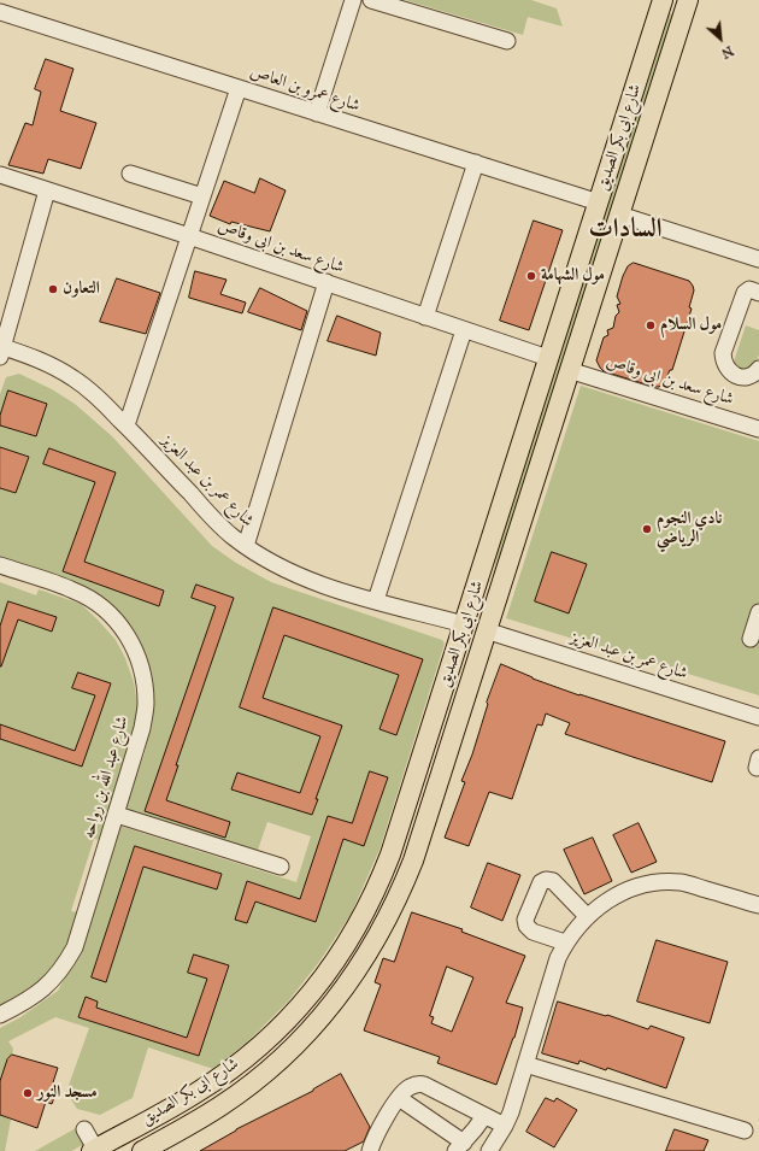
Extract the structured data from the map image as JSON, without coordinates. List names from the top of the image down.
{
  "streets": {
    "main road": ["شارع ابى بكر الصديق"],
    "street": [
      "شارع عمرو بن العاص",
      "شارع سعد بن ابى وقاص",
      "شارع عمر بن عبد العزيز",
      "شارع عبد الله بن رواحه"
    ]
  },
  "crossings": [
    ["شارع عمرو بن العاص", "شارع ابى بكر الصديق"],
    ["شارع ابى بكر الصديق", "شارع سعد بن ابى وقاص"],
    ["شارع ابى بكر الصديق", "شارع عمر بن عبد العزيز"]
  ],
  "districts": ["السادات"],
  "places": [
    "مول الشهامة",
    "التعاون",
    "مول السلام",
    "نادي النجوم الرياضي",
    "مسجد النور"
  ],
  "north": "bottom right"
}
